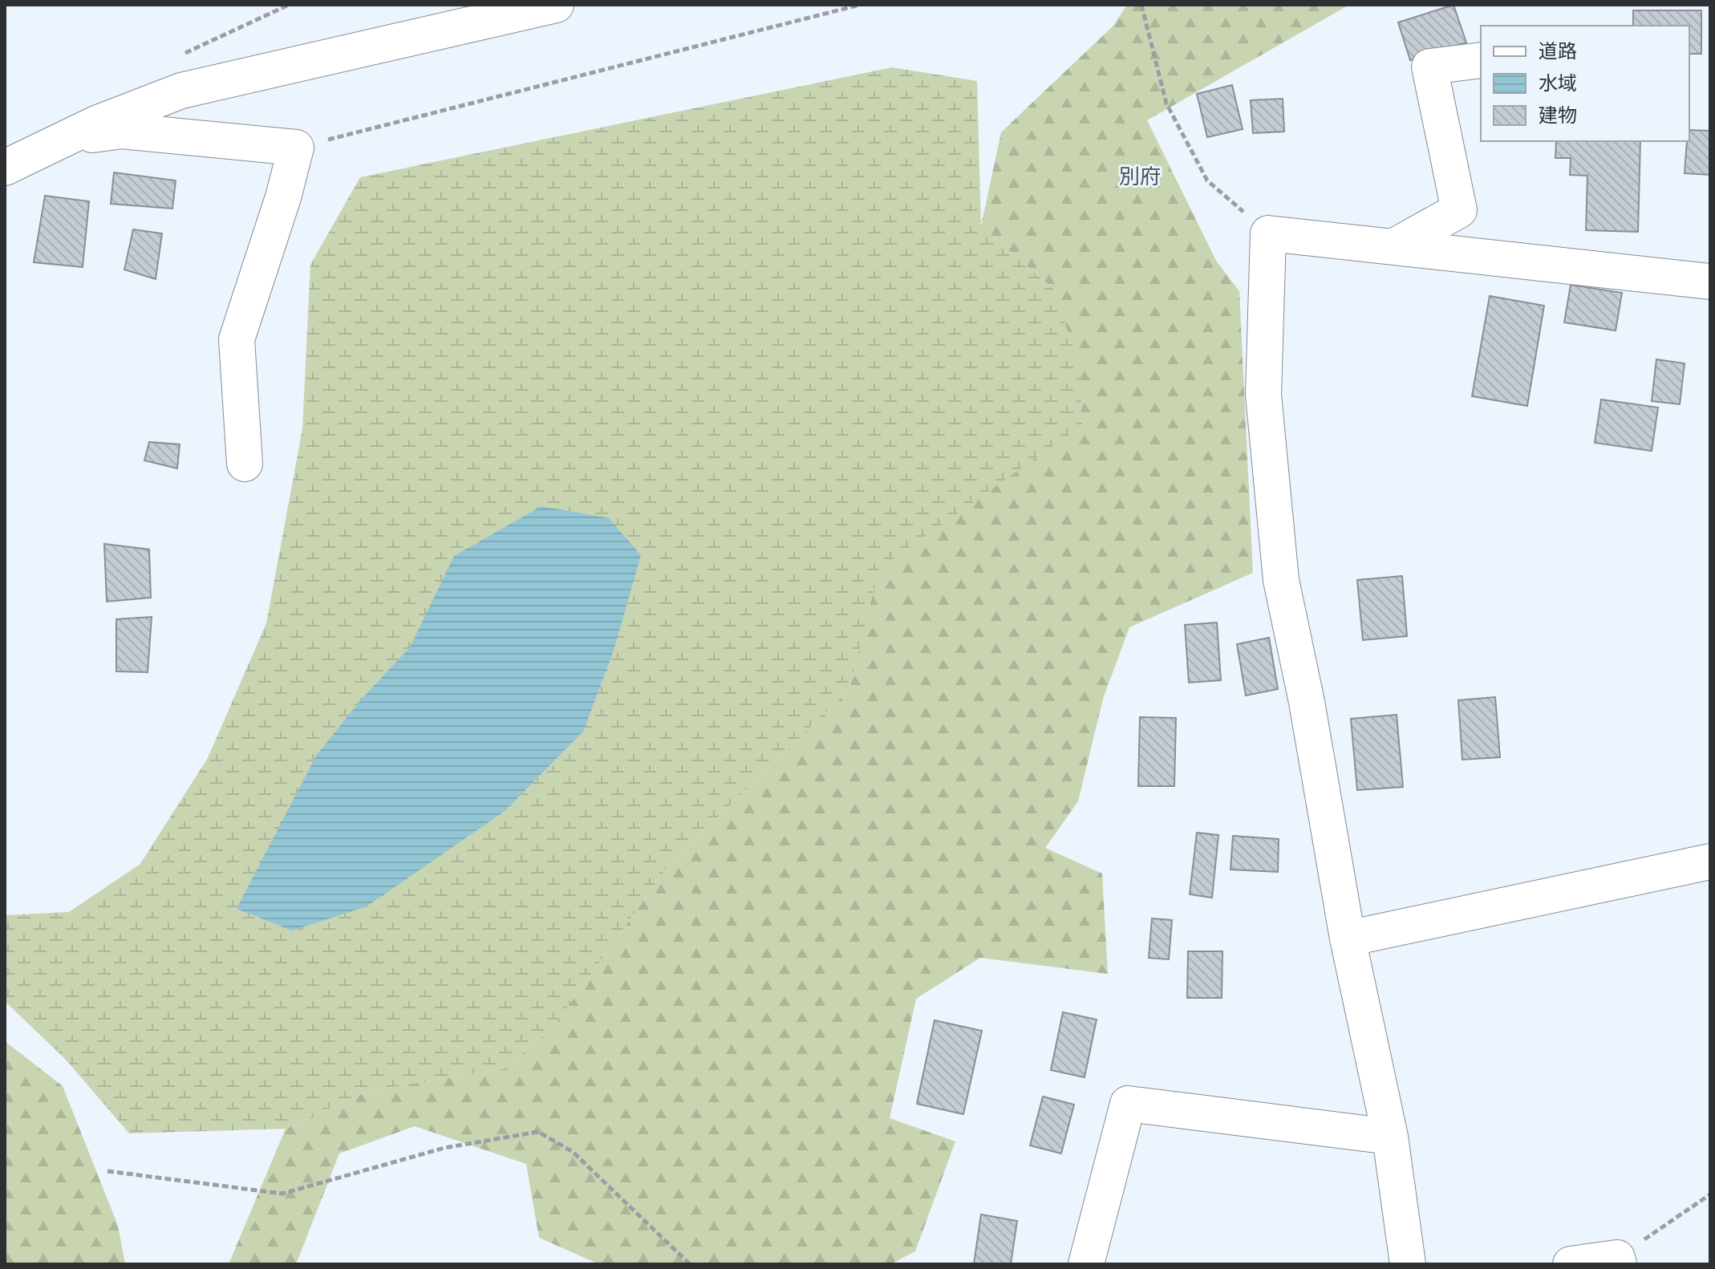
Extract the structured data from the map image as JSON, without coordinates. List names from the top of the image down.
{
  "districts": ["別府"],
  "legend": ["道路", "水域", "建物"]
}
